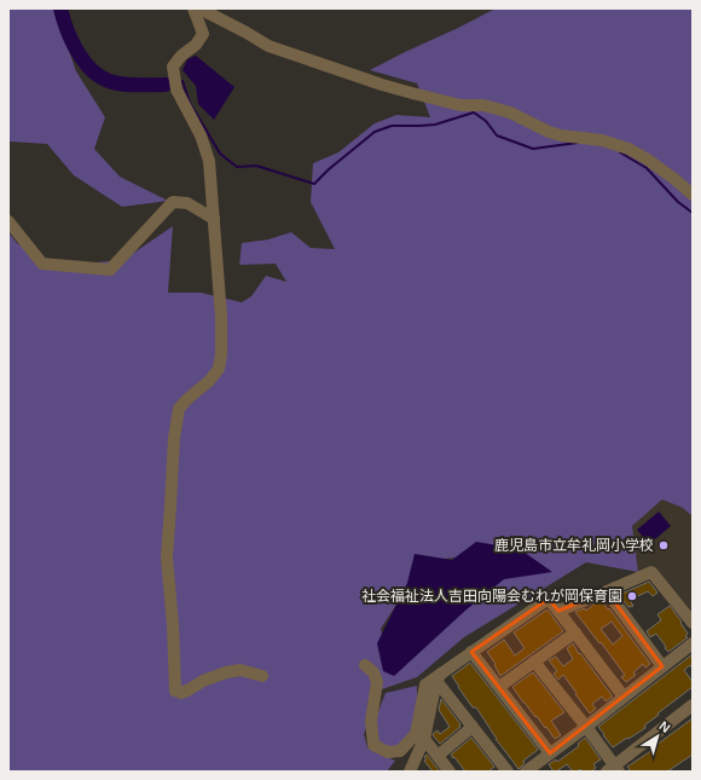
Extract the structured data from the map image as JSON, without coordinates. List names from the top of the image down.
{
  "places": ["鹿児島市立牟礼岡小学校", "社会福祉法人吉田向陽会むれが岡保育園"],
  "north": "top right"
}
